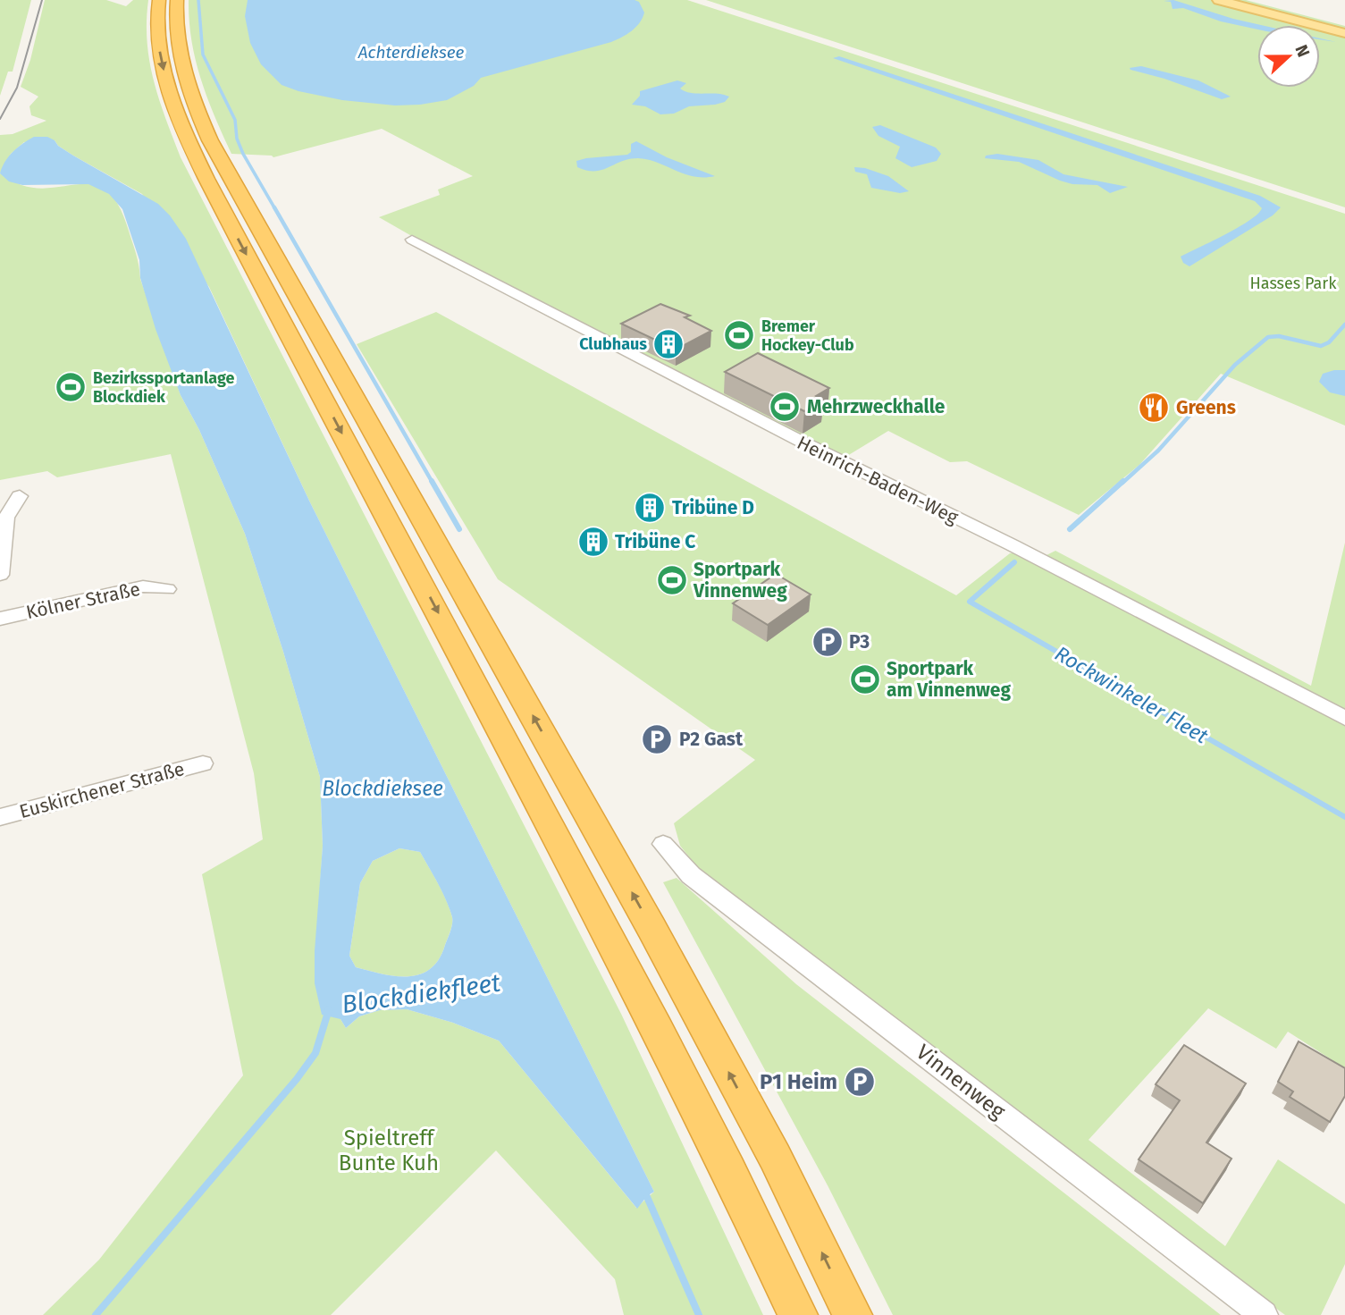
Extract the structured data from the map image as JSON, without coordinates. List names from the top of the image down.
{
  "streets": {
    "street": [
      "Heinrich-Baden-Weg",
      "Kölner Straße",
      "Euskirchener Straße",
      "Vinnenweg"
    ]
  },
  "water": [
    "Achterdieksee",
    "Rockwinkeler Fleet",
    "Blockdieksee",
    "Blockdiekfleet"
  ],
  "parks": ["Hasses Park", "Spieltreff Bunte Kuh"],
  "places": {
    "sports": [
      "Bremer Hockey-Club",
      "Bezirkssportanlage Blockdiek",
      "Mehrzweckhalle",
      "Sportpark Vinnenweg",
      "Sportpark am Vinnenweg"
    ],
    "building": ["Clubhaus", "Tribüne D", "Tribüne C"],
    "restaurant": ["Greens"],
    "parking": ["P3", "P2 Gast", "P1 Heim"]
  },
  "north": "right"
}
